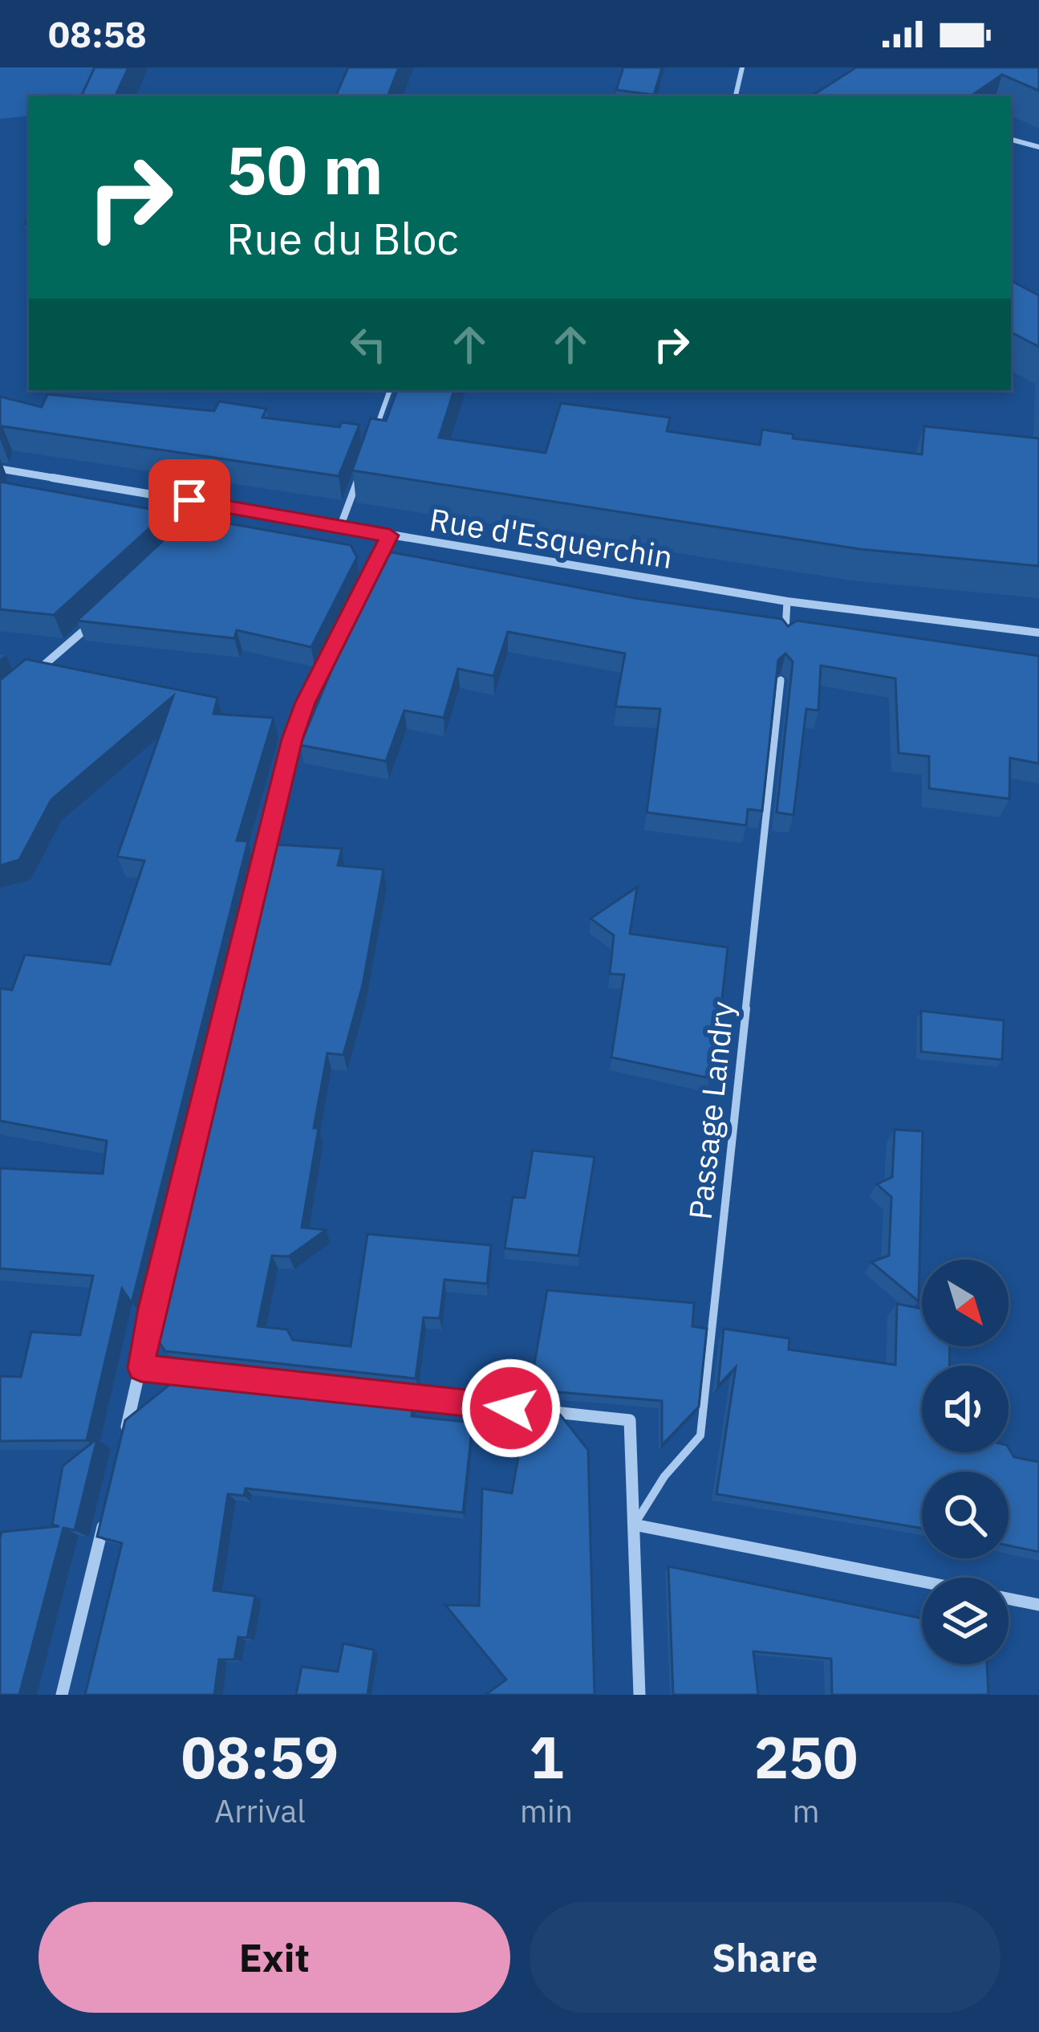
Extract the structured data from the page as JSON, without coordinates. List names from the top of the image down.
{
  "streets": {
    "street": ["Rue d'Esquerchin"],
    "lane": ["Passage Landry"]
  },
  "north": "bottom right",
  "page": {
    "status": "08:58",
    "turn": ["50 m", "Rue du Bloc"],
    "eta": [
      "08:59",
      "Arrival",
      "1",
      "min",
      "250",
      "m"
    ],
    "buttons": ["Exit", "Share"]
  }
}
